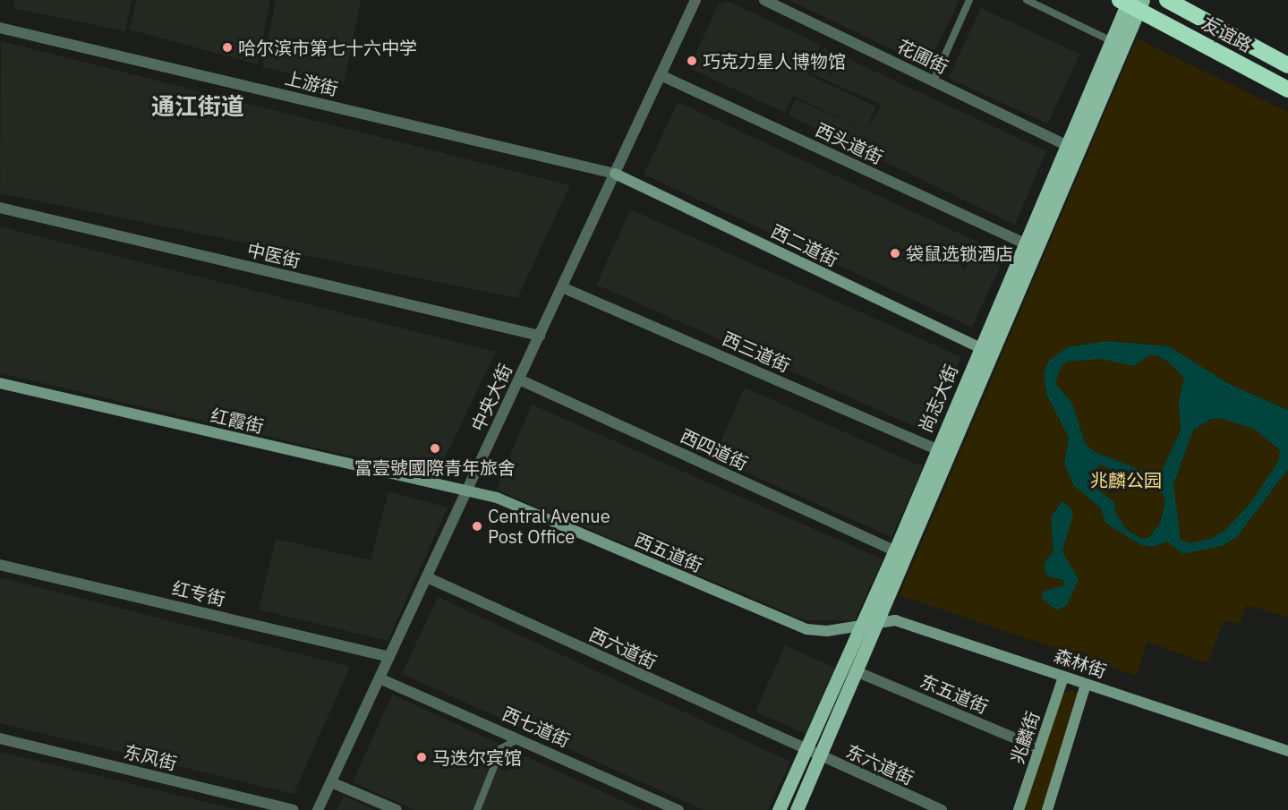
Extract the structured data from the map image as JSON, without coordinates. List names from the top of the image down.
{
  "streets": {
    "highway": ["友谊路"],
    "main road": [
      "西二道街",
      "尚志大街",
      "红霞街",
      "西五道街",
      "森林街",
      "兆麟街"
    ],
    "street": [
      "花圃街",
      "上游街",
      "西头道街",
      "中医街",
      "西三道街",
      "中央大街",
      "西四道街",
      "红专街",
      "西六道街",
      "东五道街",
      "西七道街",
      "东风街",
      "东六道街"
    ]
  },
  "crossings": [
    ["友谊路", "尚志大街"],
    ["花圃街", "尚志大街"],
    ["上游街", "西二道街"],
    ["上游街", "中央大街"],
    ["西头道街", "中央大街"],
    ["西头道街", "尚志大街"],
    ["西二道街", "中央大街"],
    ["西二道街", "尚志大街"],
    ["中医街", "中央大街"],
    ["西三道街", "中央大街"],
    ["西三道街", "尚志大街"],
    ["中央大街", "红霞街"],
    ["中央大街", "西四道街"],
    ["中央大街", "西五道街"],
    ["中央大街", "红专街"],
    ["中央大街", "西六道街"],
    ["中央大街", "西七道街"],
    ["尚志大街", "西四道街"],
    ["尚志大街", "西五道街"],
    ["尚志大街", "西六道街"],
    ["尚志大街", "森林街"],
    ["尚志大街", "东五道街"],
    ["尚志大街", "东六道街"],
    ["红霞街", "西五道街"],
    ["西五道街", "森林街"],
    ["西六道街", "东六道街"],
    ["森林街", "兆麟街"],
    ["东五道街", "兆麟街"]
  ],
  "districts": ["通江街道"],
  "parks": ["兆麟公园"],
  "places": [
    "哈尔滨市第七十六中学",
    "巧克力星人博物馆",
    "袋鼠选锁酒店",
    "富壹號國際青年旅舍",
    "Central Avenue Post Office",
    "马迭尔宾馆"
  ]
}
